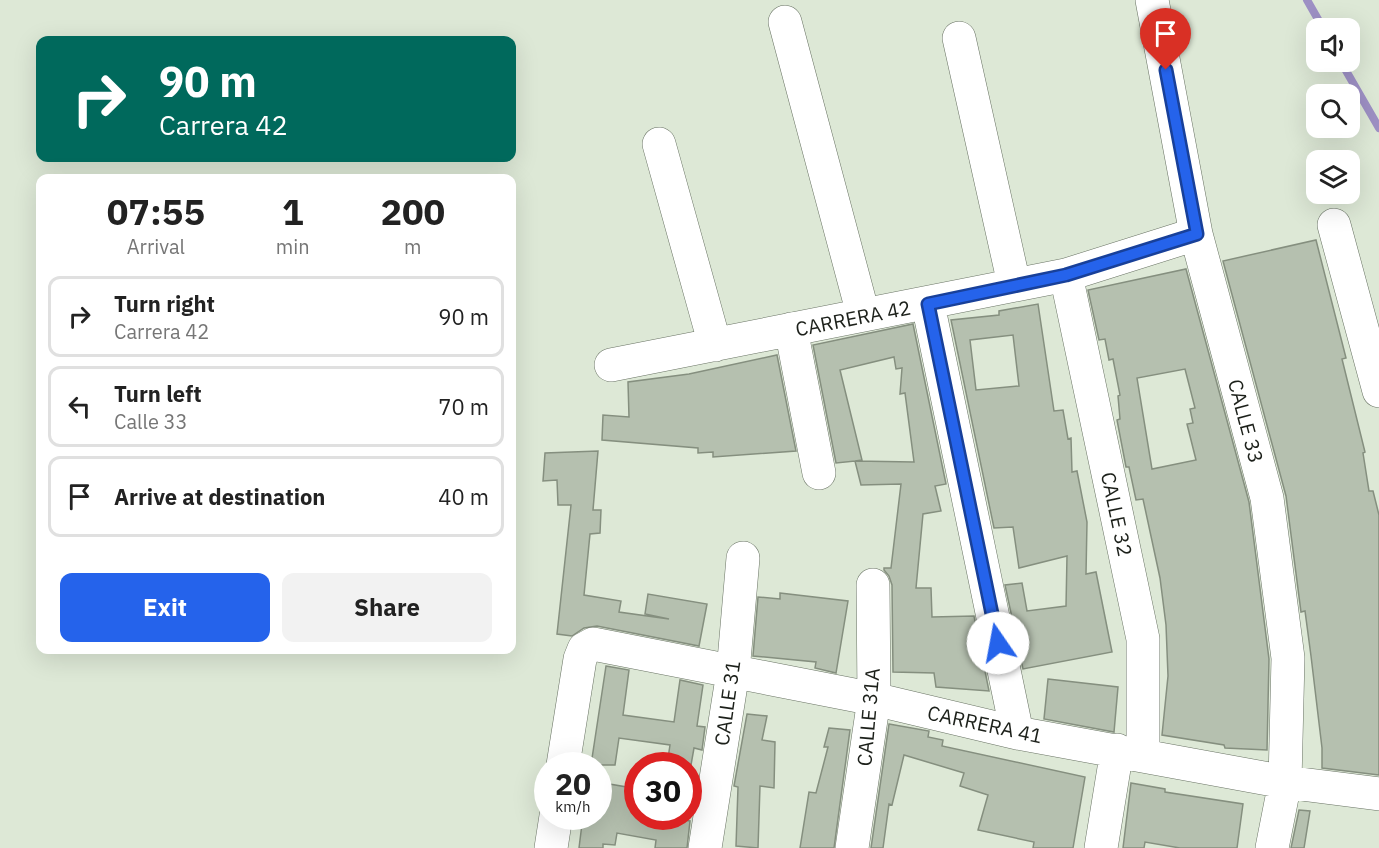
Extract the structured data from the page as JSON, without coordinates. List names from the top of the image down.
{
  "streets": {
    "street": [
      "CARRERA 42",
      "CALLE 33",
      "CALLE 32",
      "CALLE 31",
      "CALLE 31A",
      "CARRERA 41"
    ]
  },
  "crossings": [
    ["CARRERA 42", "CALLE 33"],
    ["CARRERA 42", "CALLE 32"],
    ["CALLE 33", "CARRERA 41"],
    ["CALLE 32", "CARRERA 41"],
    ["CALLE 31", "CARRERA 41"],
    ["CALLE 31A", "CARRERA 41"]
  ],
  "page": {
    "turn": ["90 m", "Carrera 42"],
    "eta": [
      "07:55",
      "Arrival",
      "1",
      "min",
      "200",
      "m"
    ],
    "list": [
      {
        "name": "Turn right",
        "note": "Carrera 42",
        "value": "90 m"
      },
      {
        "name": "Turn left",
        "note": "Calle 33",
        "value": "70 m"
      },
      {
        "name": "Arrive at destination",
        "value": "40 m"
      }
    ],
    "buttons": ["Exit", "Share"],
    "speed": "20 km/h",
    "limit": "30"
  }
}
